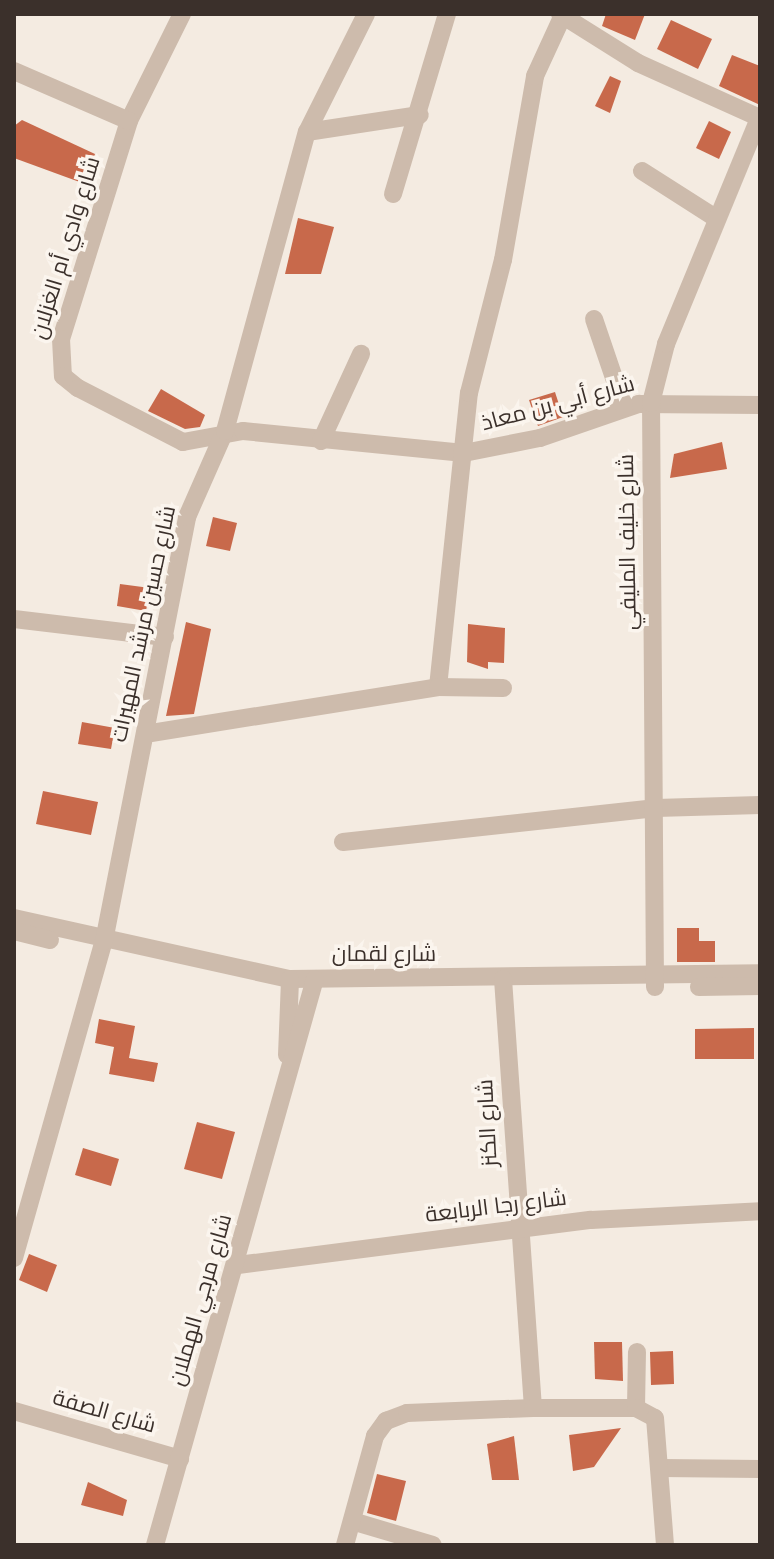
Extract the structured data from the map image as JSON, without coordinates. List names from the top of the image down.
{
  "streets": {
    "street": [
      "شارع وادي أم الغزلان",
      "شارع أبي بن معاذ",
      "شارع خليف المليفي",
      "شارع حسين مرشد المهيرات",
      "شارع لقمان",
      "شارع الكنز",
      "شارع رجا الربابعة",
      "شارع مرجي الهملان",
      "شارع الصفة"
    ]
  },
  "crossings": [
    ["شارع وادي أم الغزلان", "شارع أبي بن معاذ"],
    ["شارع وادي أم الغزلان", "شارع حسين مرشد المهيرات"],
    ["شارع أبي بن معاذ", "شارع خليف المليفي"],
    ["شارع أبي بن معاذ", "شارع حسين مرشد المهيرات"],
    ["شارع خليف المليفي", "شارع لقمان"],
    ["شارع حسين مرشد المهيرات", "شارع لقمان"],
    ["شارع لقمان", "شارع الكنز"],
    ["شارع لقمان", "شارع مرجي الهملان"],
    ["شارع الكنز", "شارع رجا الربابعة"],
    ["شارع رجا الربابعة", "شارع مرجي الهملان"],
    ["شارع مرجي الهملان", "شارع الصفة"]
  ]
}
